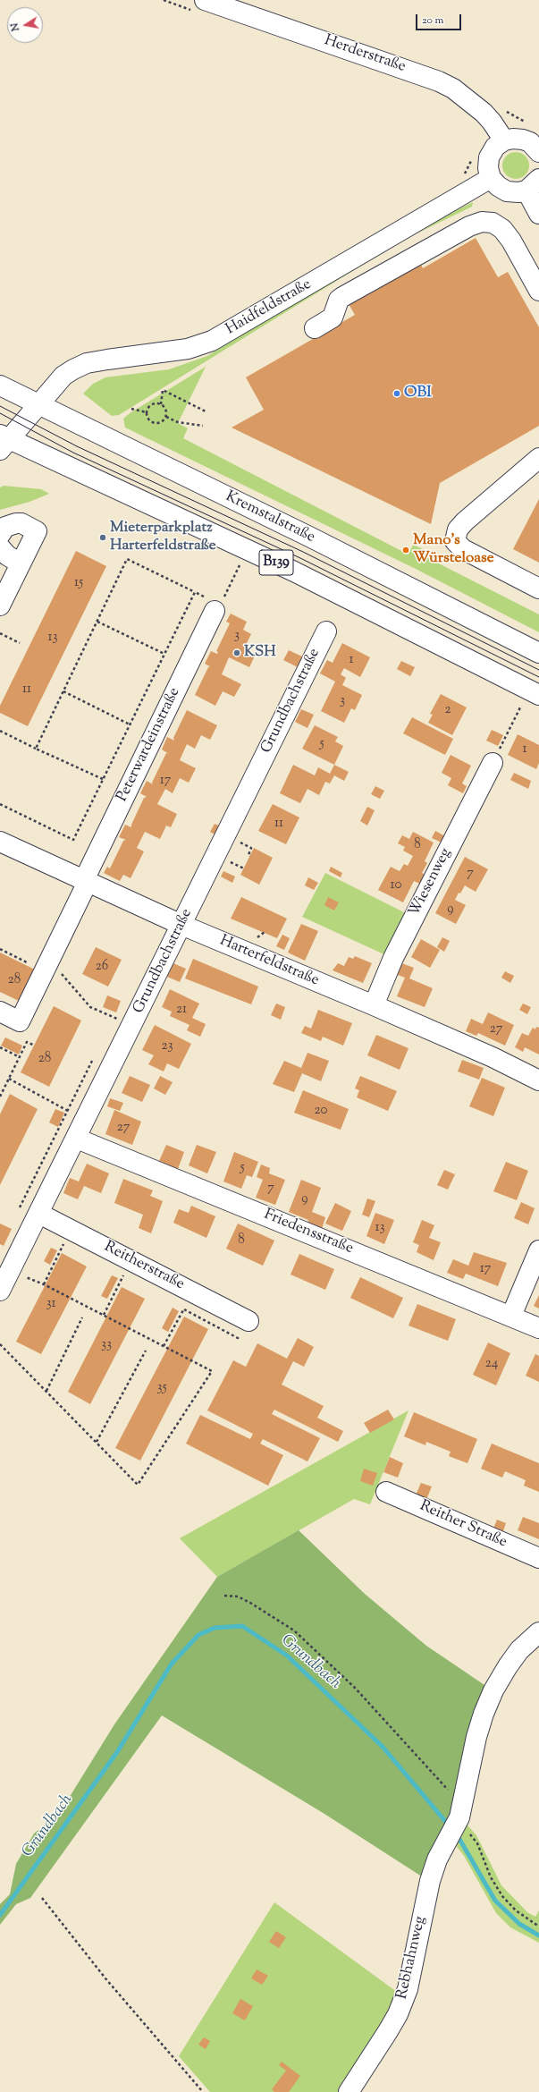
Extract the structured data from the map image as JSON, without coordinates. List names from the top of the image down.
{
  "streets": {
    "street": [
      "Herderstraße",
      "Haidfeldstraße",
      "Kremstalstraße",
      "B139",
      "Grundbachstraße",
      "Peterwardeinstraße",
      "Wiesenweg",
      "Harterfeldstraße",
      "Friedensstraße",
      "Reitherstraße",
      "Reither Straße",
      "Rebhahnweg"
    ]
  },
  "crossings": [
    ["Haidfeldstraße", "Kremstalstraße"],
    ["Haidfeldstraße", "B139"],
    ["Grundbachstraße", "Harterfeldstraße"],
    ["Grundbachstraße", "Friedensstraße"],
    ["Grundbachstraße", "Reitherstraße"],
    ["Peterwardeinstraße", "Harterfeldstraße"],
    ["Wiesenweg", "Harterfeldstraße"]
  ],
  "water": ["Grundbach"],
  "places": [
    "OBI",
    "Mieterparkplatz Harterfeldstraße",
    "Mano's Würsteloase",
    "KSH"
  ],
  "house_numbers": [
    "15",
    "3",
    "13",
    "1",
    "11",
    "3",
    "2",
    "5",
    "1",
    "17",
    "11",
    "8",
    "7",
    "10",
    "9",
    "26",
    "28",
    "21",
    "27",
    "23",
    "28",
    "20",
    "27",
    "5",
    "7",
    "9",
    "13",
    "8",
    "17",
    "31",
    "33",
    "24",
    "35"
  ],
  "scale_bar": "20 m",
  "north": "left"
}
